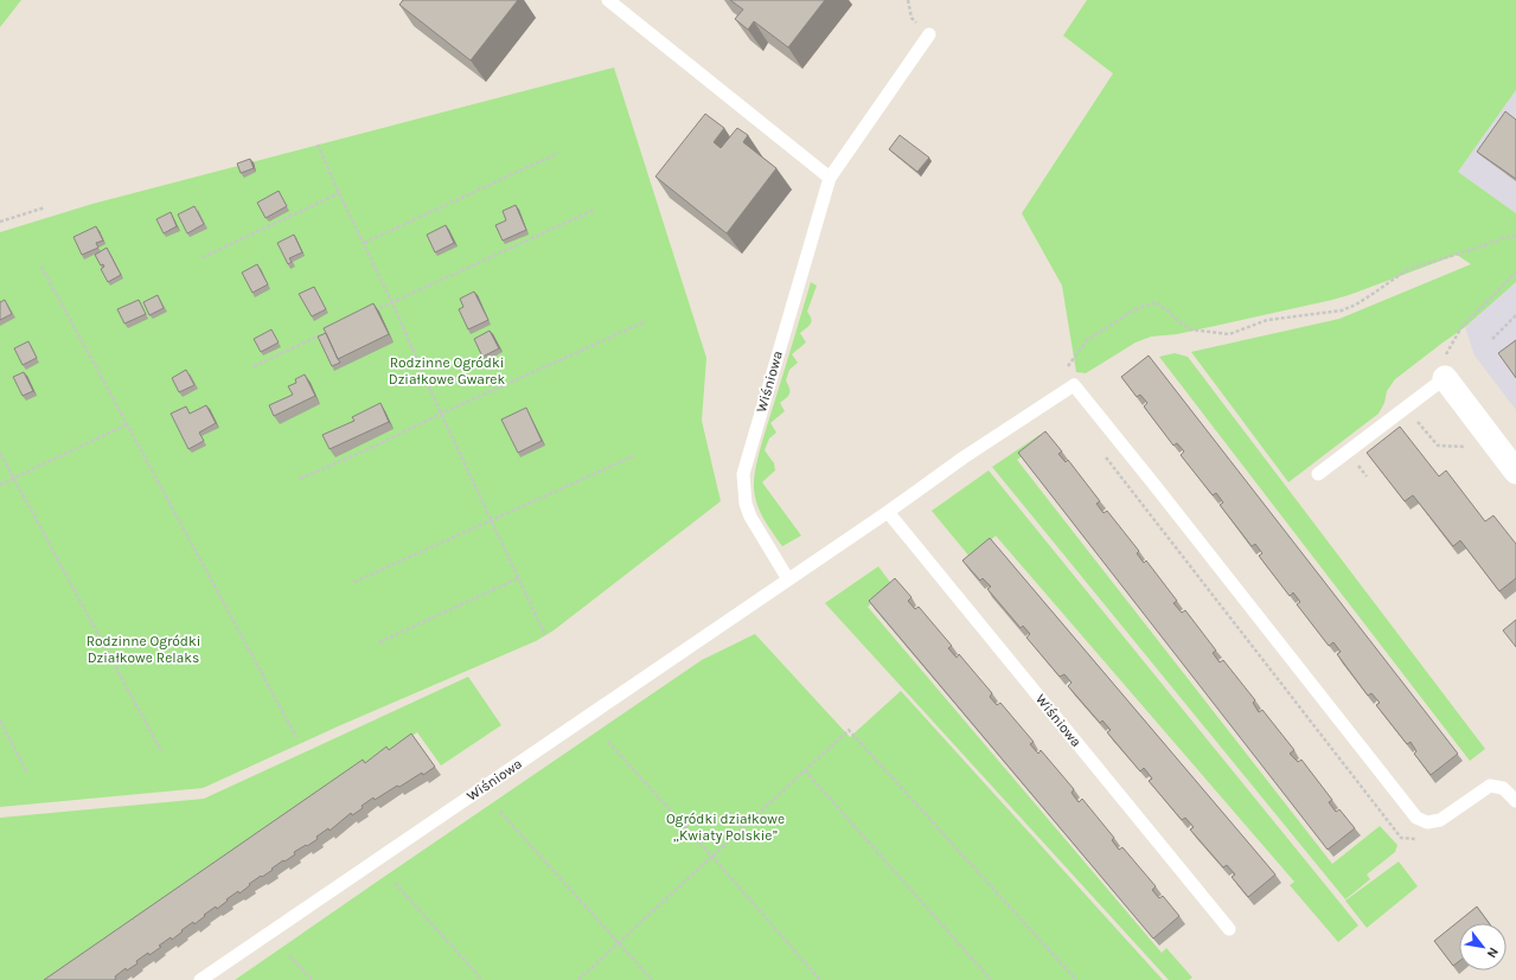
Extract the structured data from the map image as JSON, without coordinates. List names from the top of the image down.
{
  "streets": {
    "lane": ["Wiśniowa"]
  },
  "parks": ["Rodzinne Ogródki Działkowe Gwarek", "Rodzinne Ogródki Działkowe Relaks", "Ogródki działkowe „Kwiaty Polskie”"],
  "north": "bottom right"
}
